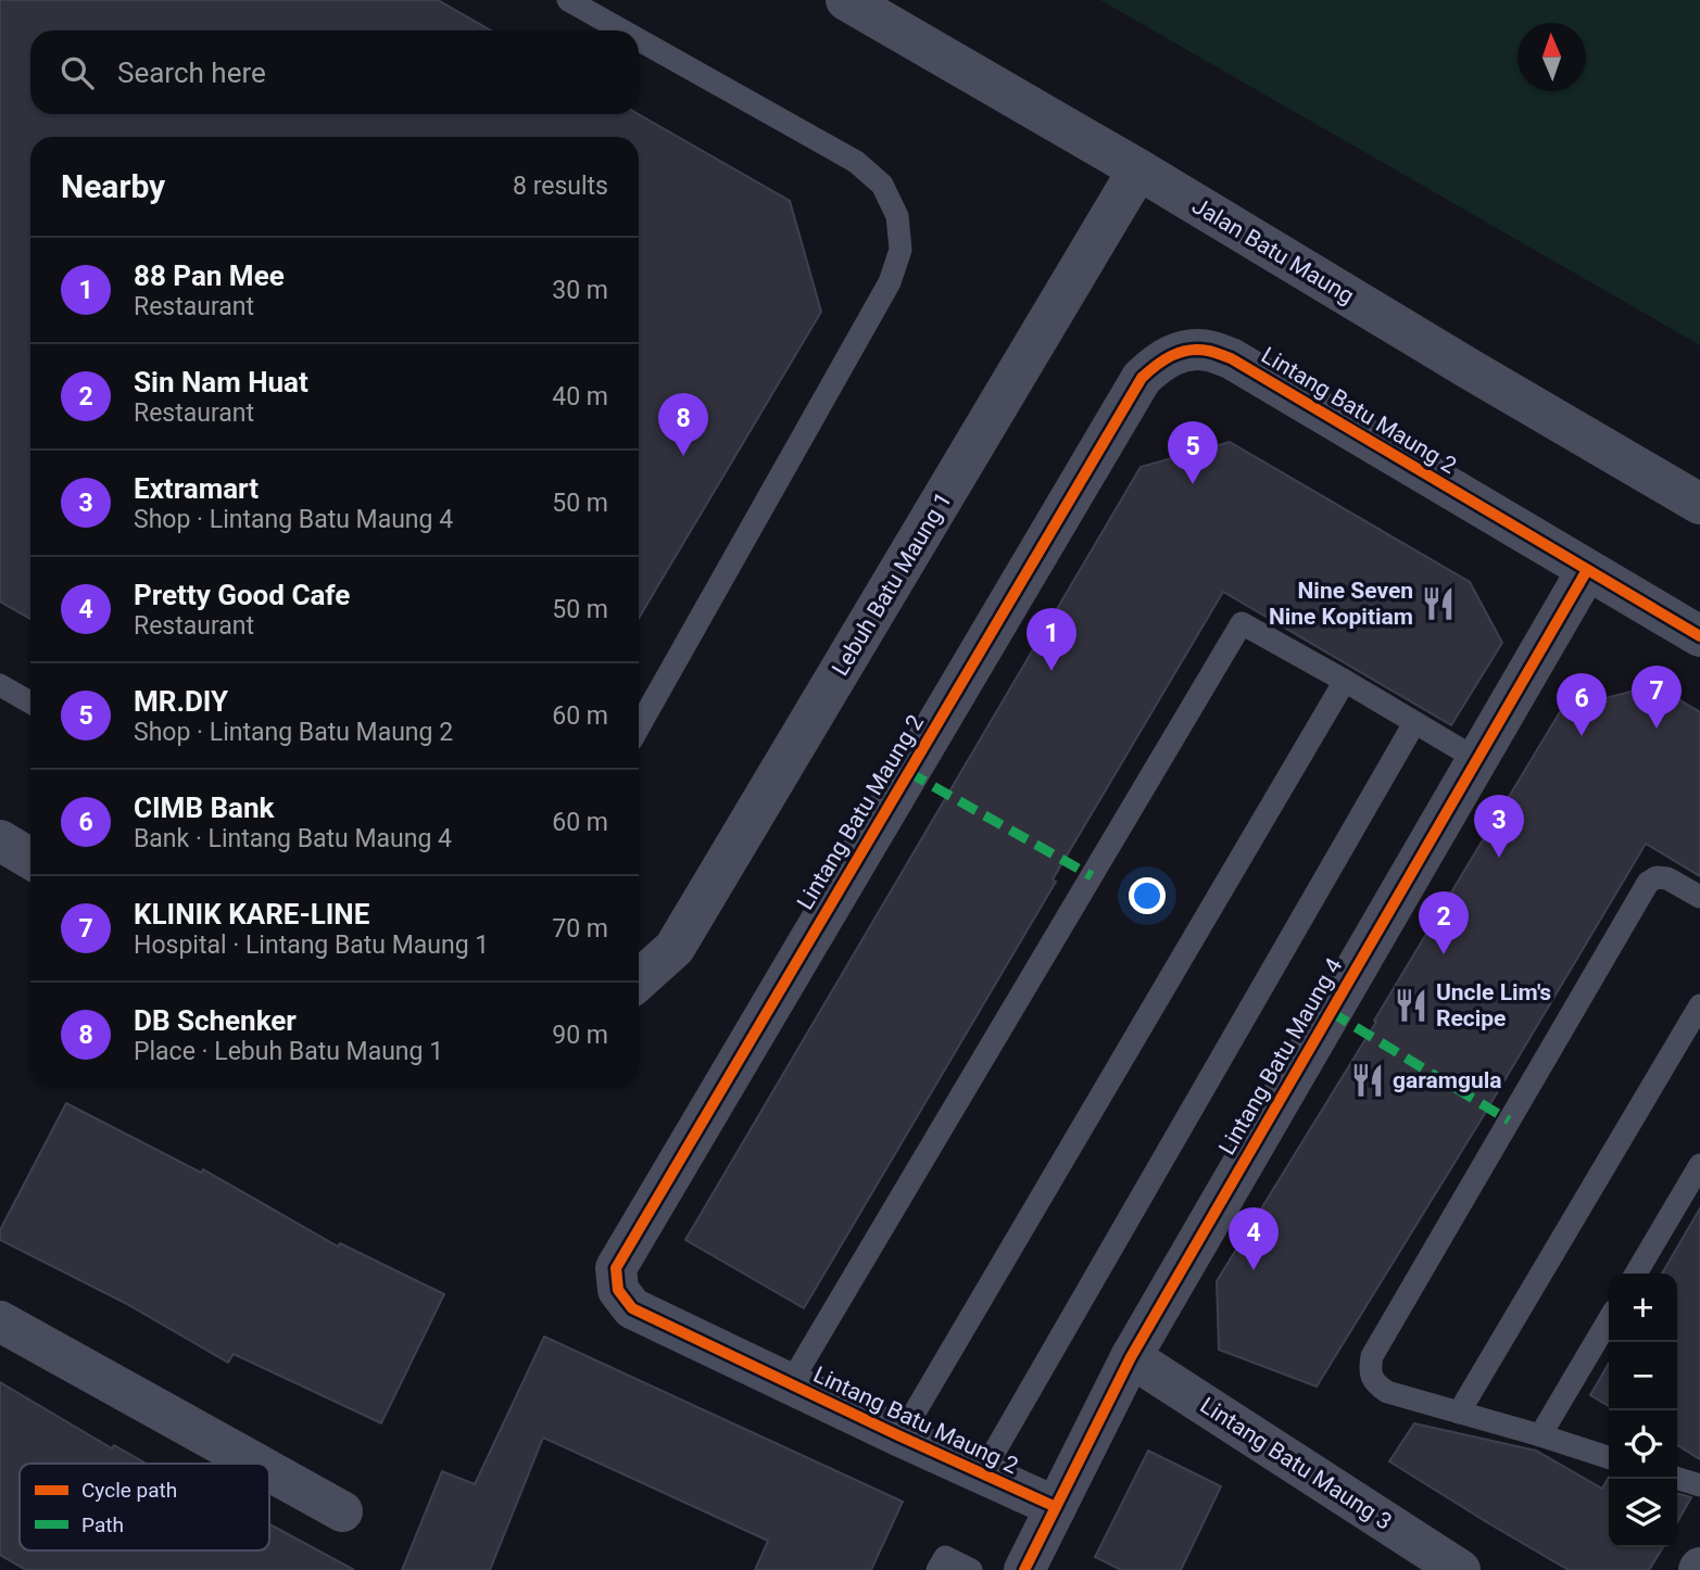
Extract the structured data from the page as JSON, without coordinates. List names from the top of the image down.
{
  "streets": {
    "street": [
      "Jalan Batu Maung",
      "Lintang Batu Maung 2",
      "Lebuh Batu Maung 1",
      "Lintang Batu Maung 4",
      "Lintang Batu Maung 3"
    ]
  },
  "crossings": [
    ["Jalan Batu Maung", "Lebuh Batu Maung 1"],
    ["Lintang Batu Maung 2", "Lintang Batu Maung 4"],
    ["Lintang Batu Maung 4", "Lintang Batu Maung 3"]
  ],
  "places": {
    "restaurant": ["Nine Seven Nine Kopitiam", "Uncle Lim's Recipe", "garamgula"]
  },
  "legend": ["Cycle path", "Path"],
  "north": "top",
  "page": {
    "search": "Search here",
    "heading": ["Nearby", "8 results"],
    "list": [
      {
        "mark": "1",
        "name": "88 Pan Mee",
        "note": "Restaurant",
        "value": "30 m"
      },
      {
        "mark": "2",
        "name": "Sin Nam Huat",
        "note": "Restaurant",
        "value": "40 m"
      },
      {
        "mark": "3",
        "name": "Extramart",
        "note": "Shop · Lintang Batu Maung 4",
        "value": "50 m"
      },
      {
        "mark": "4",
        "name": "Pretty Good Cafe",
        "note": "Restaurant",
        "value": "50 m"
      },
      {
        "mark": "5",
        "name": "MR.DIY",
        "note": "Shop · Lintang Batu Maung 2",
        "value": "60 m"
      },
      {
        "mark": "6",
        "name": "CIMB Bank",
        "note": "Bank · Lintang Batu Maung 4",
        "value": "60 m"
      },
      {
        "mark": "7",
        "name": "KLINIK KARE-LINE",
        "note": "Hospital · Lintang Batu Maung 1",
        "value": "70 m"
      },
      {
        "mark": "8",
        "name": "DB Schenker",
        "note": "Place · Lebuh Batu Maung 1",
        "value": "90 m"
      }
    ],
    "pins": [
      "8",
      "5",
      "1",
      "7",
      "6",
      "3",
      "2",
      "4"
    ],
    "map_buttons": ["+", "−"]
  }
}
